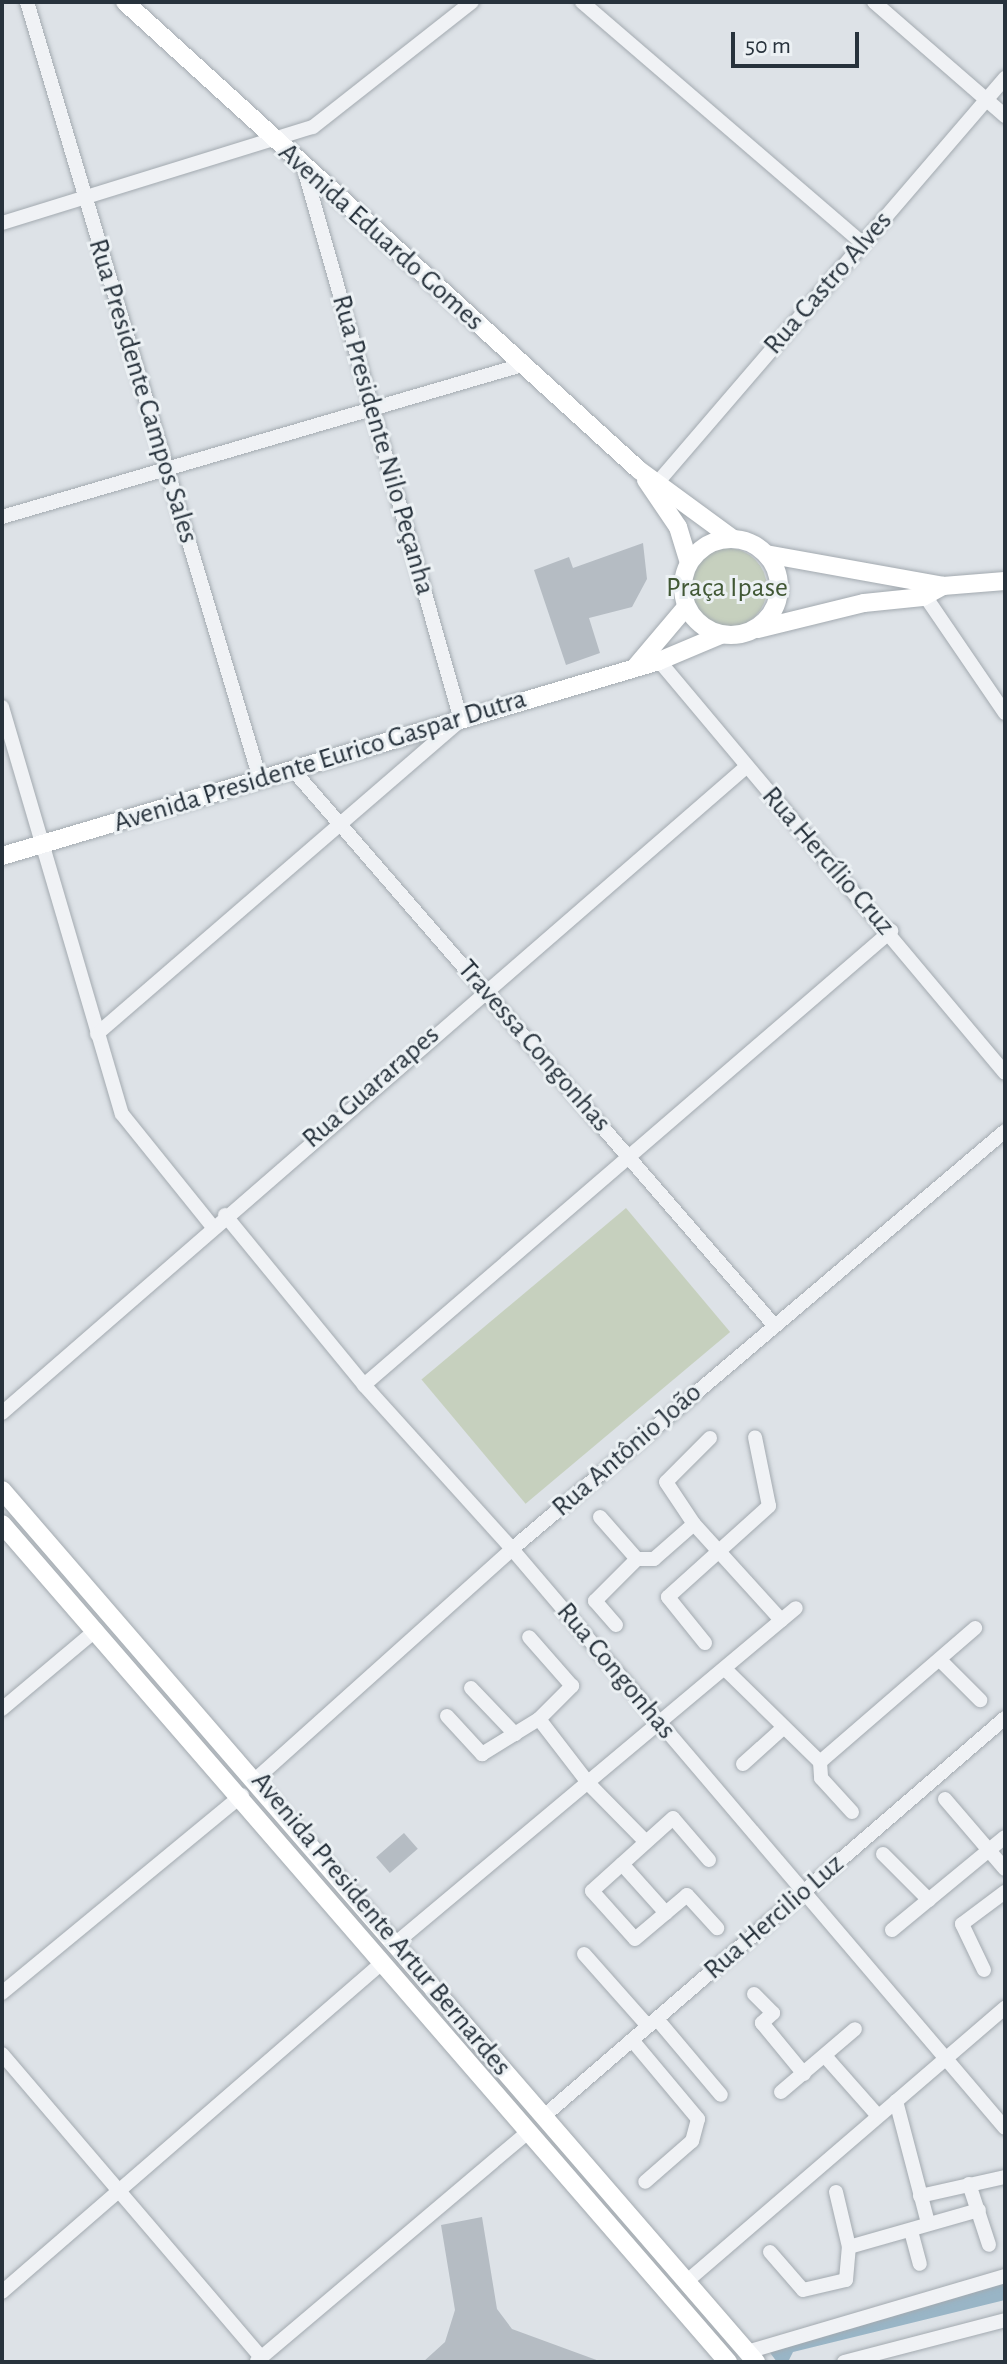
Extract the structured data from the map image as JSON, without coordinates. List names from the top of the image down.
{
  "streets": {
    "street": [
      "Avenida Eduardo Gomes",
      "Rua Castro Alves",
      "Rua Presidente Campos Sales",
      "Rua Presidente Nilo Peçanha",
      "Avenida Presidente Eurico Gaspar Dutra",
      "Rua Hercílio Cruz",
      "Travessa Congonhas",
      "Rua Guararapes",
      "Rua Antônio João",
      "Rua Congonhas",
      "Rua Hercilio Luz",
      "Avenida Presidente Artur Bernardes"
    ]
  },
  "crossings": [
    ["Avenida Eduardo Gomes", "Rua Castro Alves"],
    ["Avenida Eduardo Gomes", "Rua Presidente Nilo Peçanha"],
    ["Avenida Eduardo Gomes", "Avenida Presidente Eurico Gaspar Dutra"],
    ["Rua Presidente Campos Sales", "Avenida Presidente Eurico Gaspar Dutra"],
    ["Rua Presidente Nilo Peçanha", "Avenida Presidente Eurico Gaspar Dutra"],
    ["Avenida Presidente Eurico Gaspar Dutra", "Rua Hercílio Cruz"],
    ["Avenida Presidente Eurico Gaspar Dutra", "Travessa Congonhas"],
    ["Rua Hercílio Cruz", "Rua Guararapes"],
    ["Travessa Congonhas", "Rua Guararapes"],
    ["Travessa Congonhas", "Rua Antônio João"],
    ["Rua Guararapes", "Rua Congonhas"],
    ["Rua Antônio João", "Rua Congonhas"],
    ["Rua Antônio João", "Avenida Presidente Artur Bernardes"],
    ["Rua Congonhas", "Rua Hercilio Luz"],
    ["Rua Hercilio Luz", "Avenida Presidente Artur Bernardes"]
  ],
  "parks": ["Praça Ipase"],
  "scale_bar": "50 m"
}
